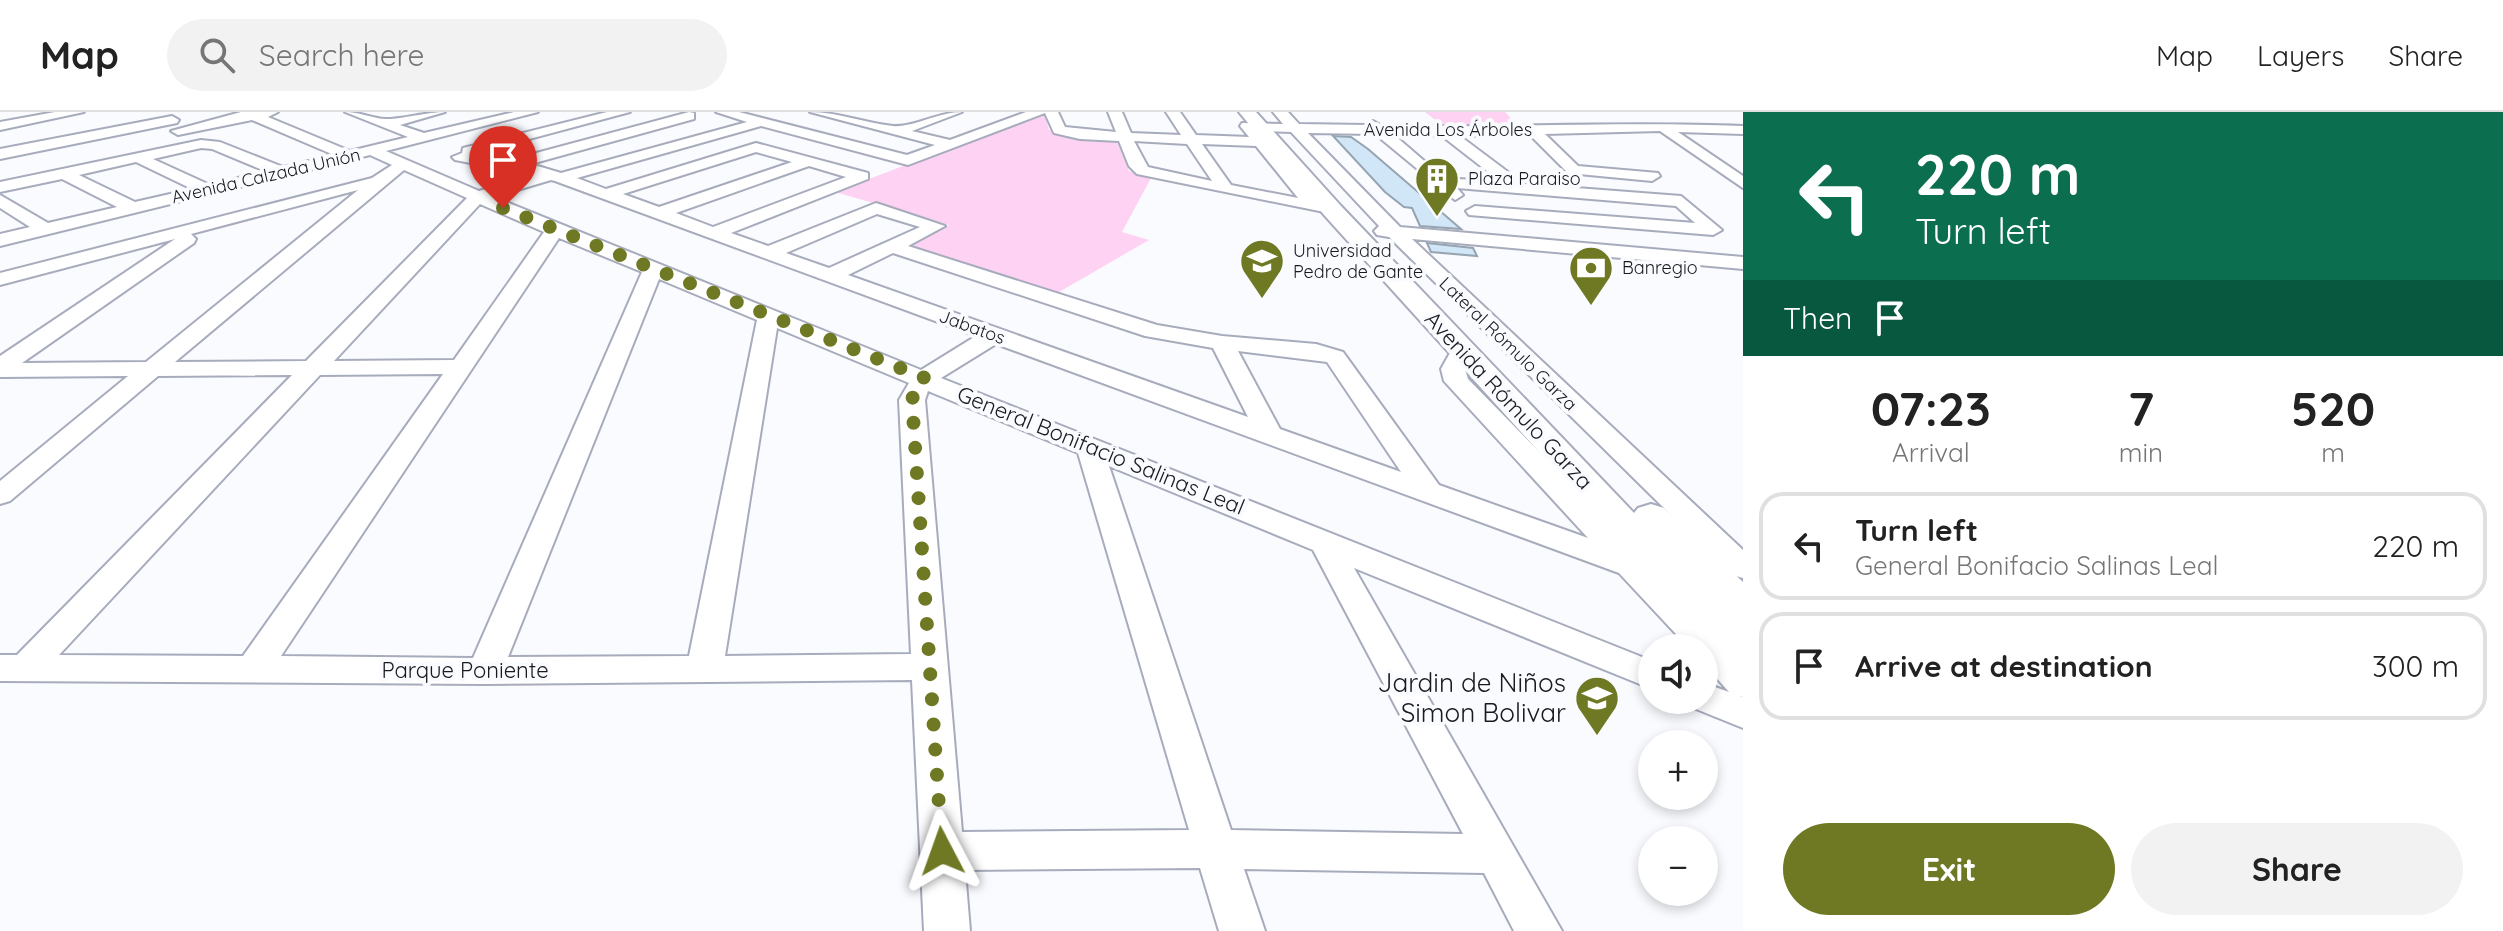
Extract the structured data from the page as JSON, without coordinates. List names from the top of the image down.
{
  "streets": {
    "main road": ["Avenida Rómulo Garza"],
    "street": [
      "Avenida Los Árboles",
      "Avenida Calzada Unión",
      "Jabatos",
      "Lateral Rómulo Garza",
      "General Bonifacio Salinas Leal",
      "Parque Poniente"
    ]
  },
  "crossings": [
    ["Avenida Los Árboles", "Avenida Rómulo Garza"],
    ["Avenida Calzada Unión", "General Bonifacio Salinas Leal"],
    ["Jabatos", "Lateral Rómulo Garza"],
    ["Jabatos", "Avenida Rómulo Garza"],
    ["Lateral Rómulo Garza", "Avenida Rómulo Garza"]
  ],
  "places": {
    "building": ["Plaza Paraiso"],
    "school or university": ["Universidad Pedro de Gante", "Jardin de Niños Simon Bolivar"],
    "bank": ["Banregio"]
  },
  "page": {
    "header": "Map",
    "search": "Search here",
    "nav": ["Map", "Layers", "Share"],
    "turn": ["220 m", "Turn left"],
    "then": "Then",
    "eta": [
      "07:23",
      "Arrival",
      "7",
      "min",
      "520",
      "m"
    ],
    "list": [
      {
        "name": "Turn left",
        "note": "General Bonifacio Salinas Leal",
        "value": "220 m"
      },
      {
        "name": "Arrive at destination",
        "value": "300 m"
      }
    ],
    "map_buttons": ["+", "−"],
    "buttons": ["Exit", "Share"]
  }
}
